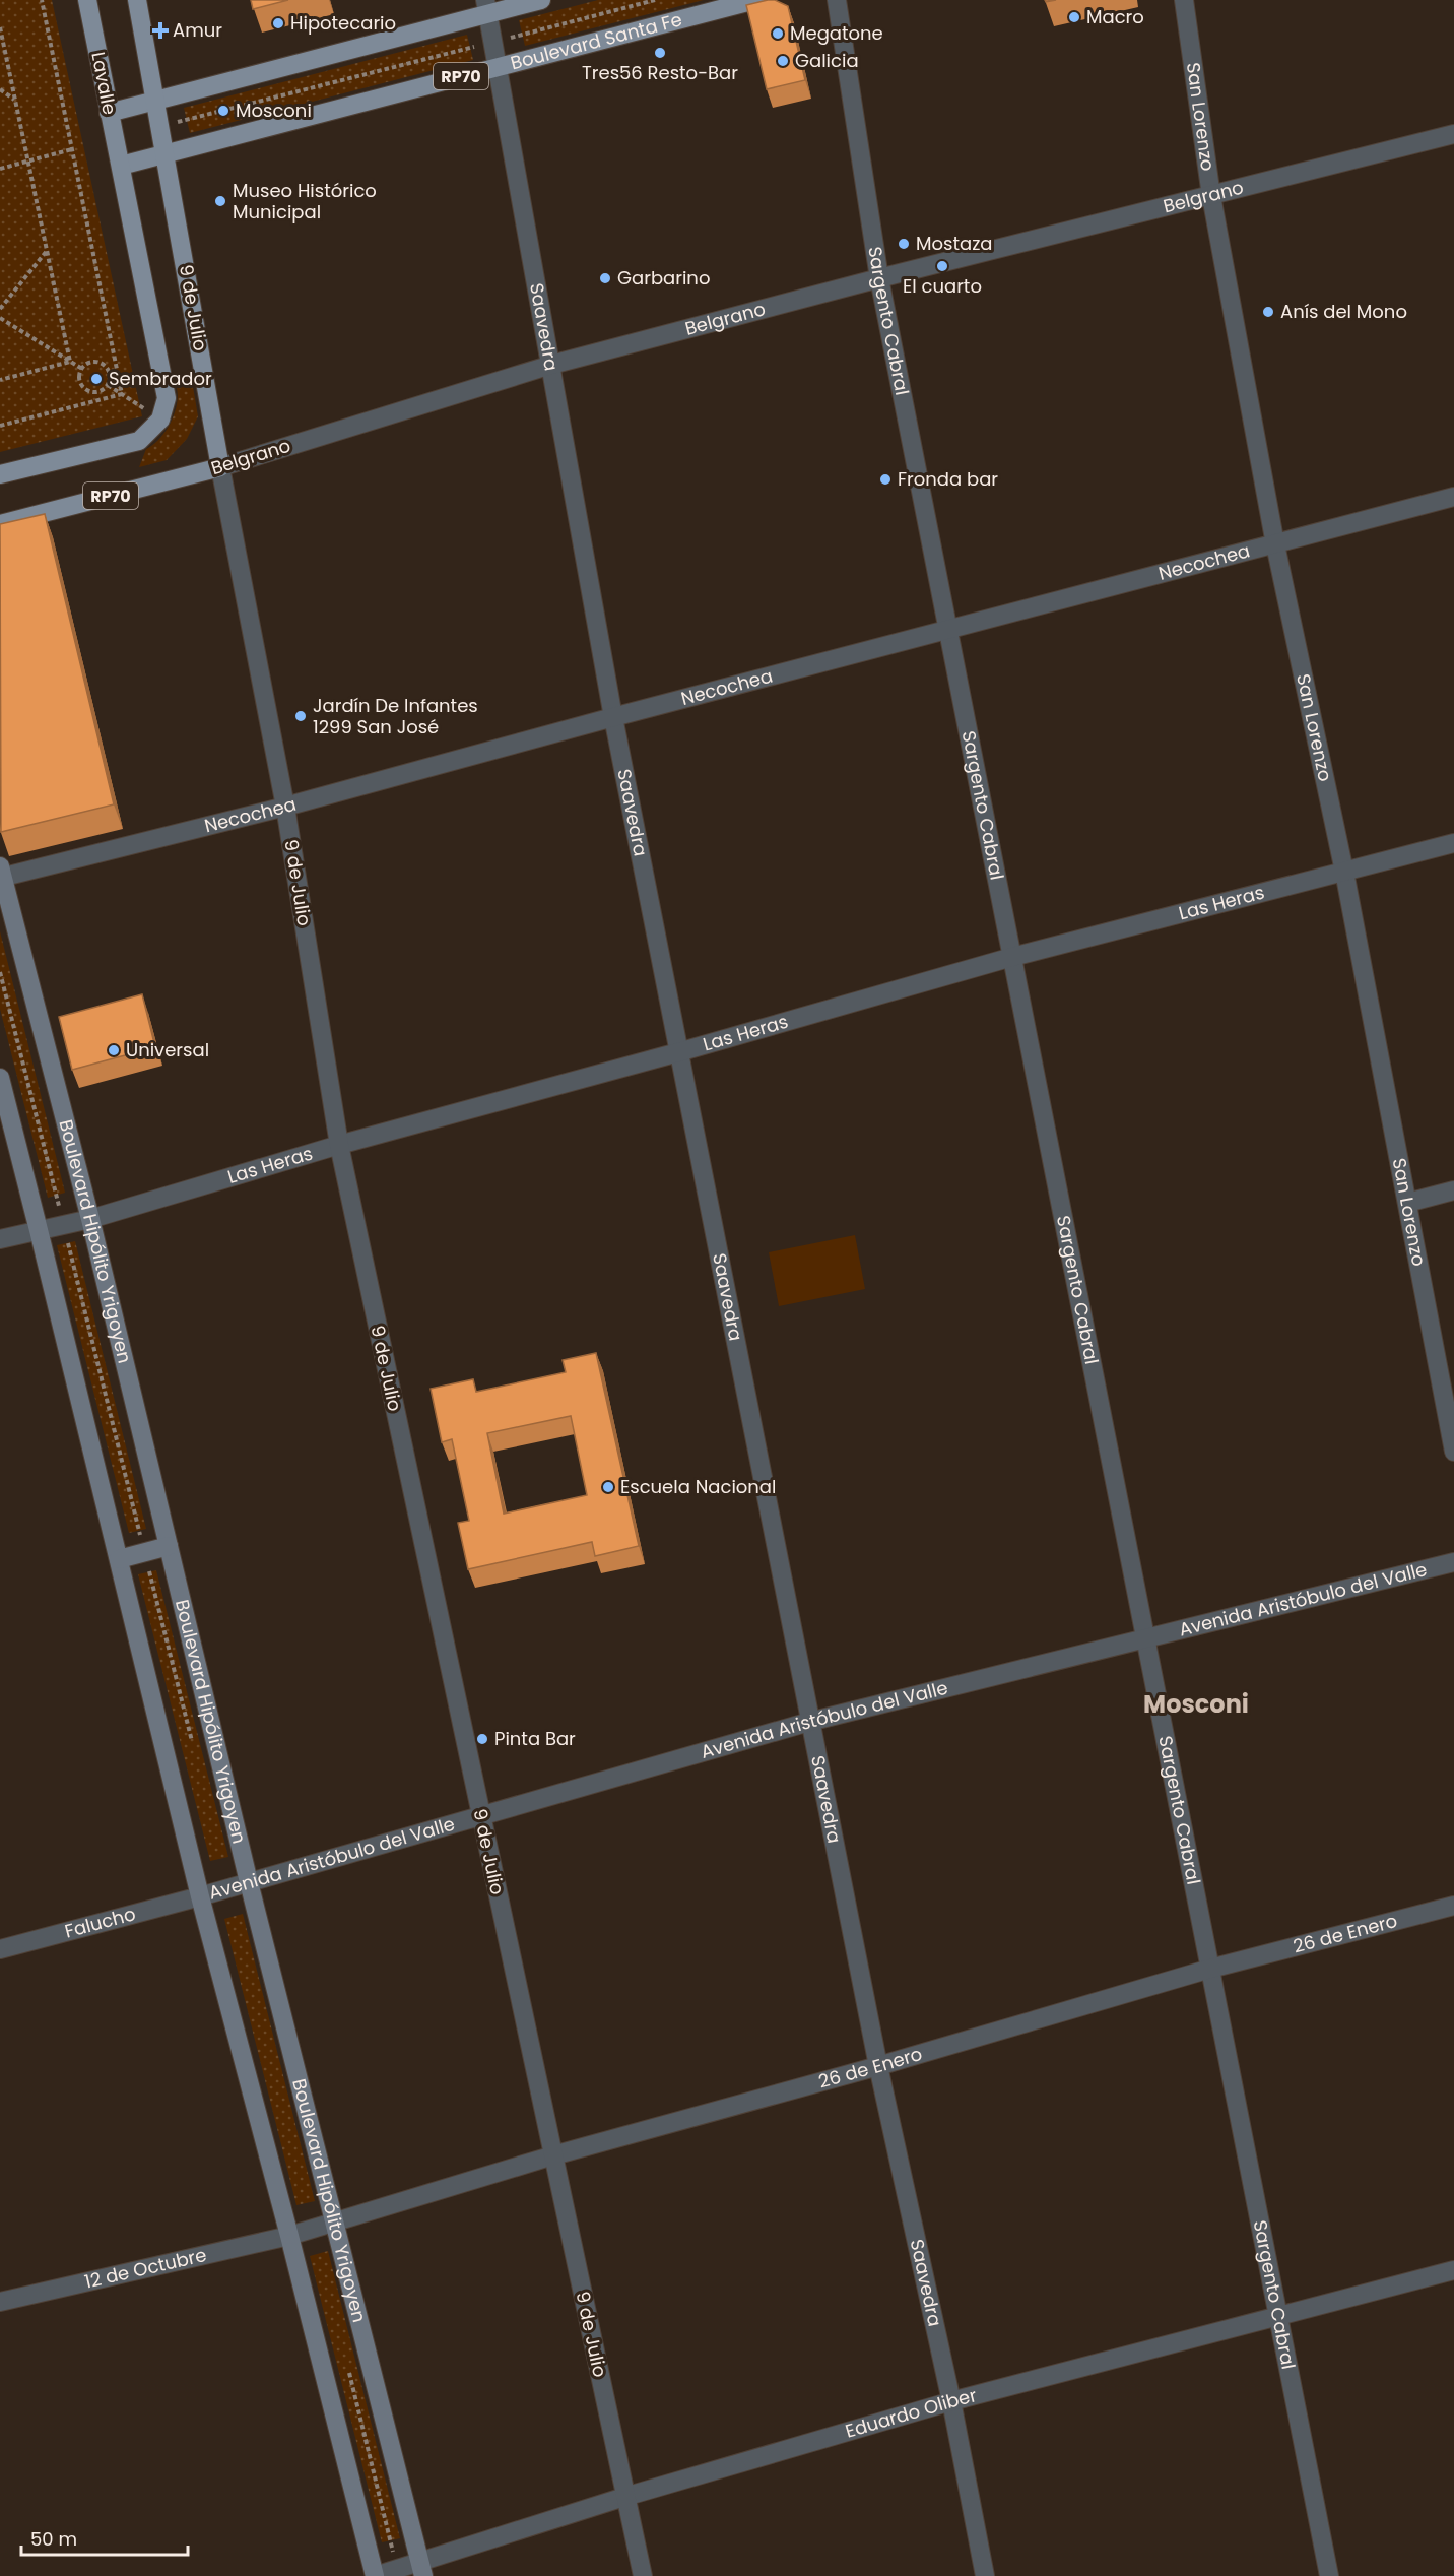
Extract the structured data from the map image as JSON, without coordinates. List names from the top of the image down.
{
  "streets": {
    "main road": [
      "Boulevard Santa Fe",
      "RP70",
      "Lavalle",
      "Belgrano",
      "9 de Julio",
      "Boulevard Hipólito Yrigoyen"
    ],
    "street": [
      "San Lorenzo",
      "Sargento Cabral",
      "Saavedra",
      "Necochea",
      "Las Heras",
      "Avenida Aristóbulo del Valle",
      "Falucho",
      "26 de Enero",
      "12 de Octubre",
      "Eduardo Oliber"
    ]
  },
  "crossings": [
    ["Boulevard Santa Fe", "Lavalle"],
    ["Boulevard Santa Fe", "9 de Julio"],
    ["Boulevard Santa Fe", "Saavedra"],
    ["San Lorenzo", "Belgrano"],
    ["San Lorenzo", "Necochea"],
    ["San Lorenzo", "Las Heras"],
    ["Belgrano", "9 de Julio"],
    ["Belgrano", "Sargento Cabral"],
    ["Belgrano", "Saavedra"],
    ["9 de Julio", "Necochea"],
    ["9 de Julio", "Las Heras"],
    ["9 de Julio", "Avenida Aristóbulo del Valle"],
    ["9 de Julio", "26 de Enero"],
    ["9 de Julio", "Eduardo Oliber"],
    ["Sargento Cabral", "Necochea"],
    ["Sargento Cabral", "Las Heras"],
    ["Sargento Cabral", "Avenida Aristóbulo del Valle"],
    ["Sargento Cabral", "26 de Enero"],
    ["Sargento Cabral", "Eduardo Oliber"],
    ["Saavedra", "Necochea"],
    ["Saavedra", "Las Heras"],
    ["Saavedra", "Avenida Aristóbulo del Valle"],
    ["Saavedra", "26 de Enero"],
    ["Saavedra", "Eduardo Oliber"],
    ["Necochea", "Boulevard Hipólito Yrigoyen"],
    ["Las Heras", "Boulevard Hipólito Yrigoyen"],
    ["Boulevard Hipólito Yrigoyen", "Avenida Aristóbulo del Valle"],
    ["Boulevard Hipólito Yrigoyen", "26 de Enero"],
    ["Boulevard Hipólito Yrigoyen", "Eduardo Oliber"],
    ["Avenida Aristóbulo del Valle", "Falucho"],
    ["26 de Enero", "12 de Octubre"]
  ],
  "districts": ["Mosconi"],
  "places": {
    "other": [
      "Macro",
      "Hipotecario",
      "Megatone",
      "Tres56 Resto-Bar",
      "Galicia",
      "Mosconi",
      "Museo Histórico Municipal",
      "Mostaza",
      "El cuarto",
      "Garbarino",
      "Anís del Mono",
      "Sembrador",
      "Fronda bar",
      "Jardín De Infantes 1299 San José",
      "Universal",
      "Escuela Nacional",
      "Pinta Bar"
    ],
    "health": ["Amur"]
  },
  "scale_bar": "50 m"
}
